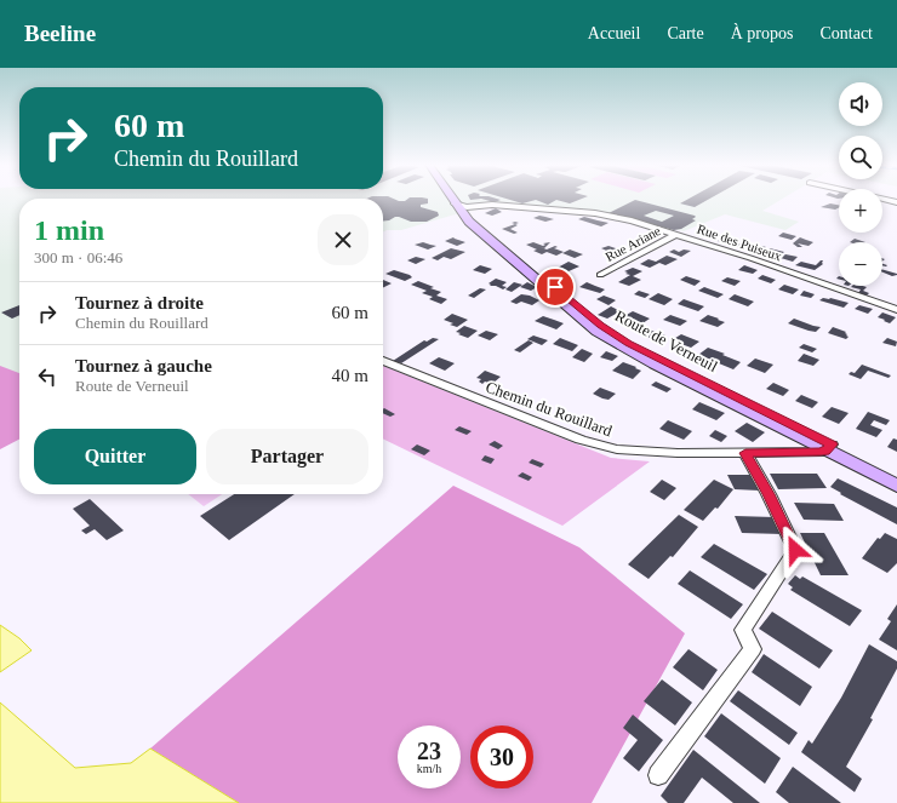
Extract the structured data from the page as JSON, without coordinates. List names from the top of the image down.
{
  "streets": {
    "main road": ["Route de Verneuil"],
    "street": ["Rue des Puiseux", "Rue Ariane", "Chemin du Rouillard"]
  },
  "crossings": [
    ["Rue des Puiseux", "Rue Ariane"],
    ["Rue des Puiseux", "Route de Verneuil"],
    ["Route de Verneuil", "Chemin du Rouillard"]
  ],
  "page": {
    "header": "Beeline",
    "nav": [
      "Accueil",
      "Carte",
      "À propos",
      "Contact"
    ],
    "map_buttons": ["+", "−"],
    "turn": ["60 m", "Chemin du Rouillard"],
    "heading": ["1 min", "300 m · 06:46"],
    "list": [
      {
        "name": "Tournez à droite",
        "note": "Chemin du Rouillard",
        "value": "60 m"
      },
      {
        "name": "Tournez à gauche",
        "note": "Route de Verneuil",
        "value": "40 m"
      }
    ],
    "buttons": ["Quitter", "Partager"],
    "speed": "23 km/h",
    "limit": "30"
  }
}
